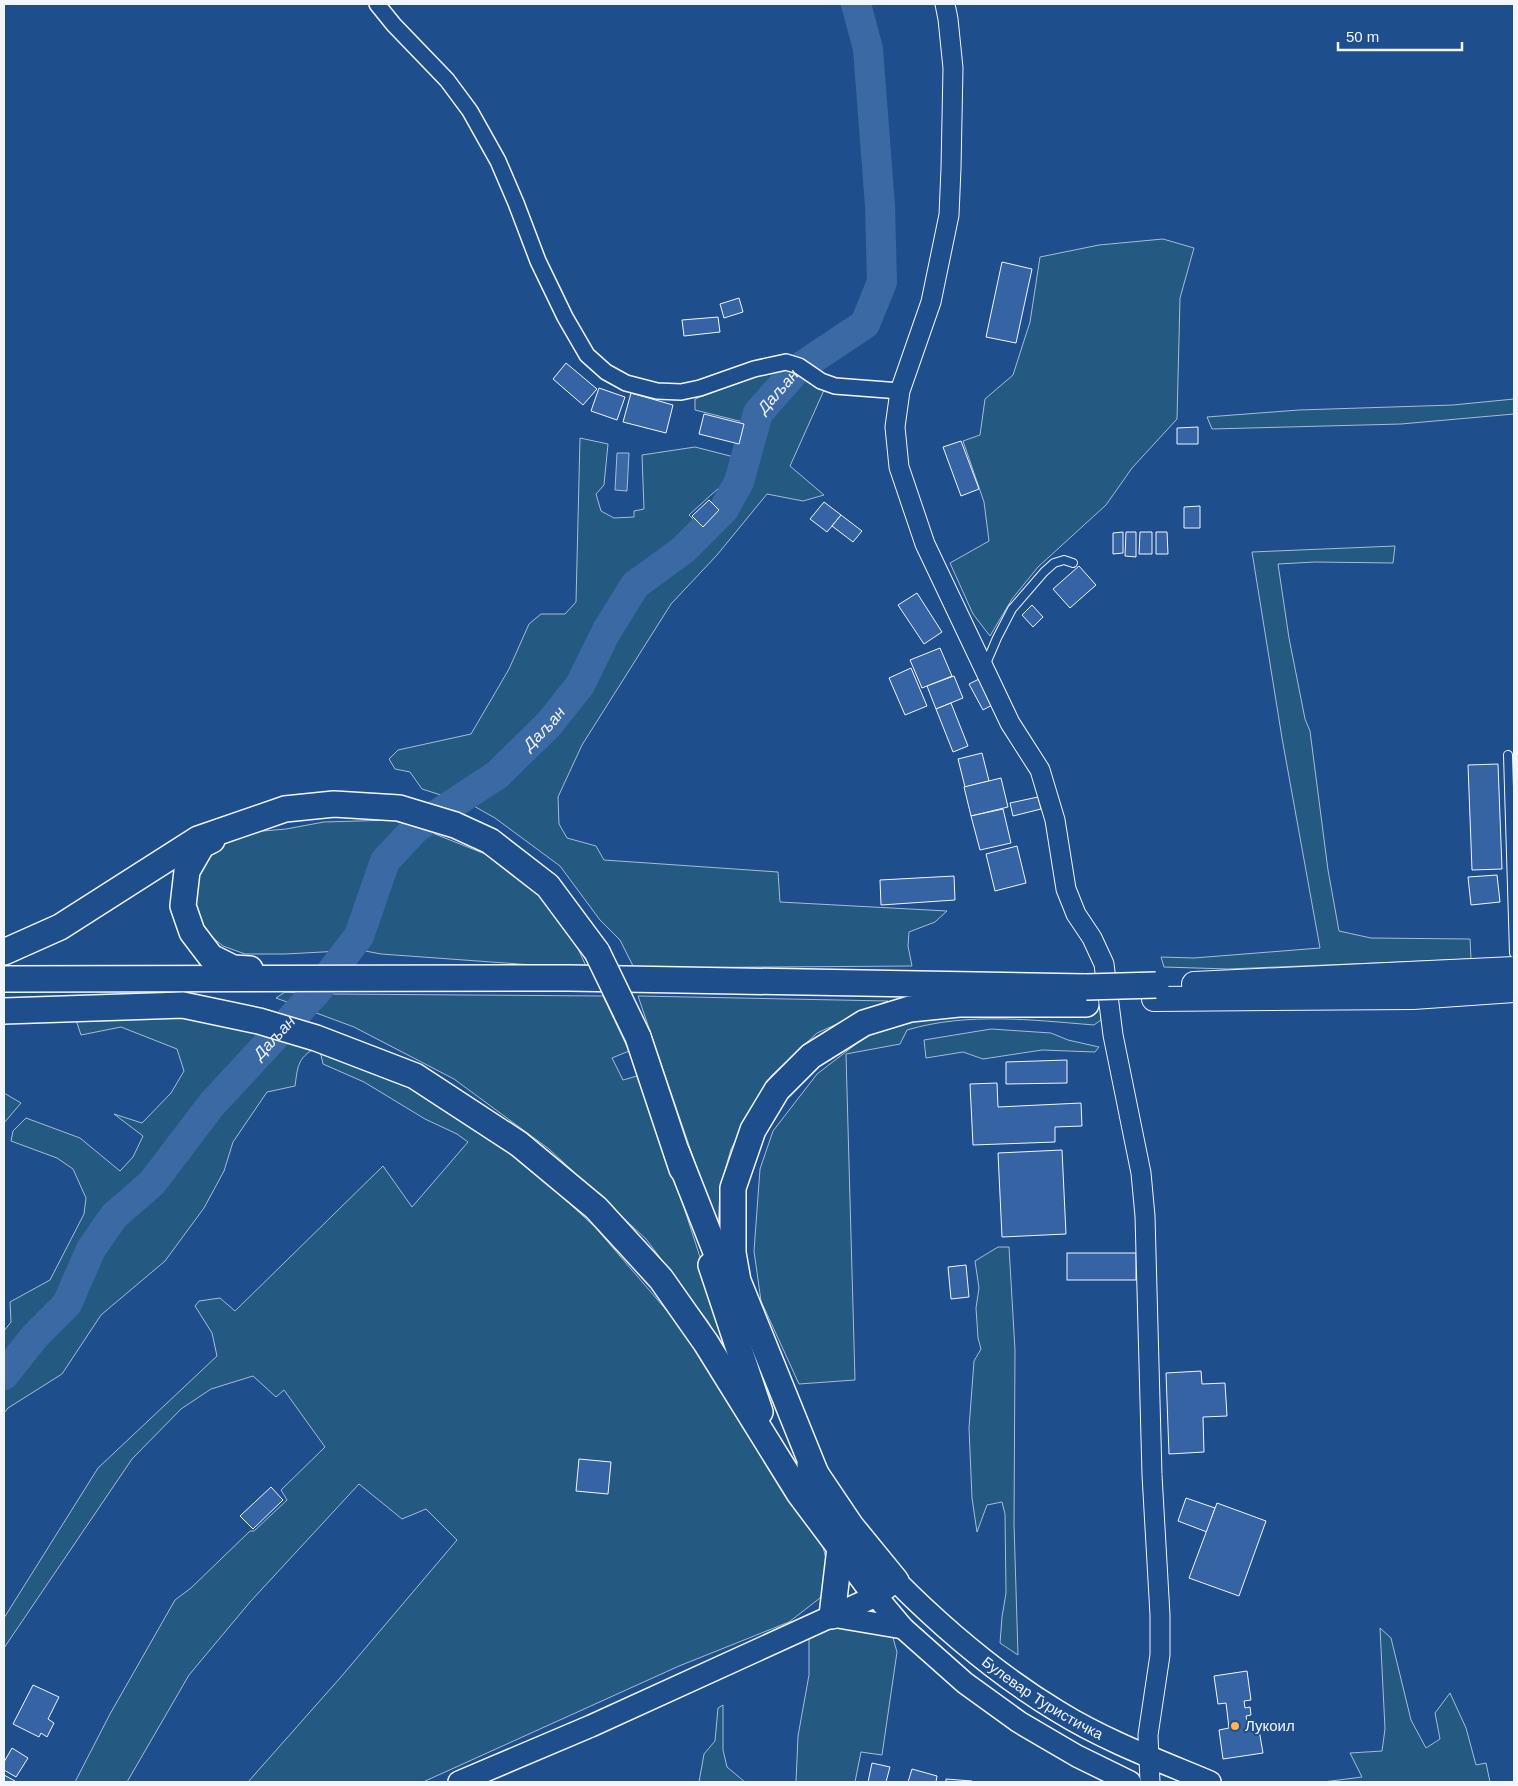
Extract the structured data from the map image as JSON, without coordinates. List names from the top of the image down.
{
  "streets": {
    "main road": ["Булевар Туристичка"]
  },
  "water": ["Даљан"],
  "places": ["Лукоил"],
  "scale_bar": "50 m"
}
